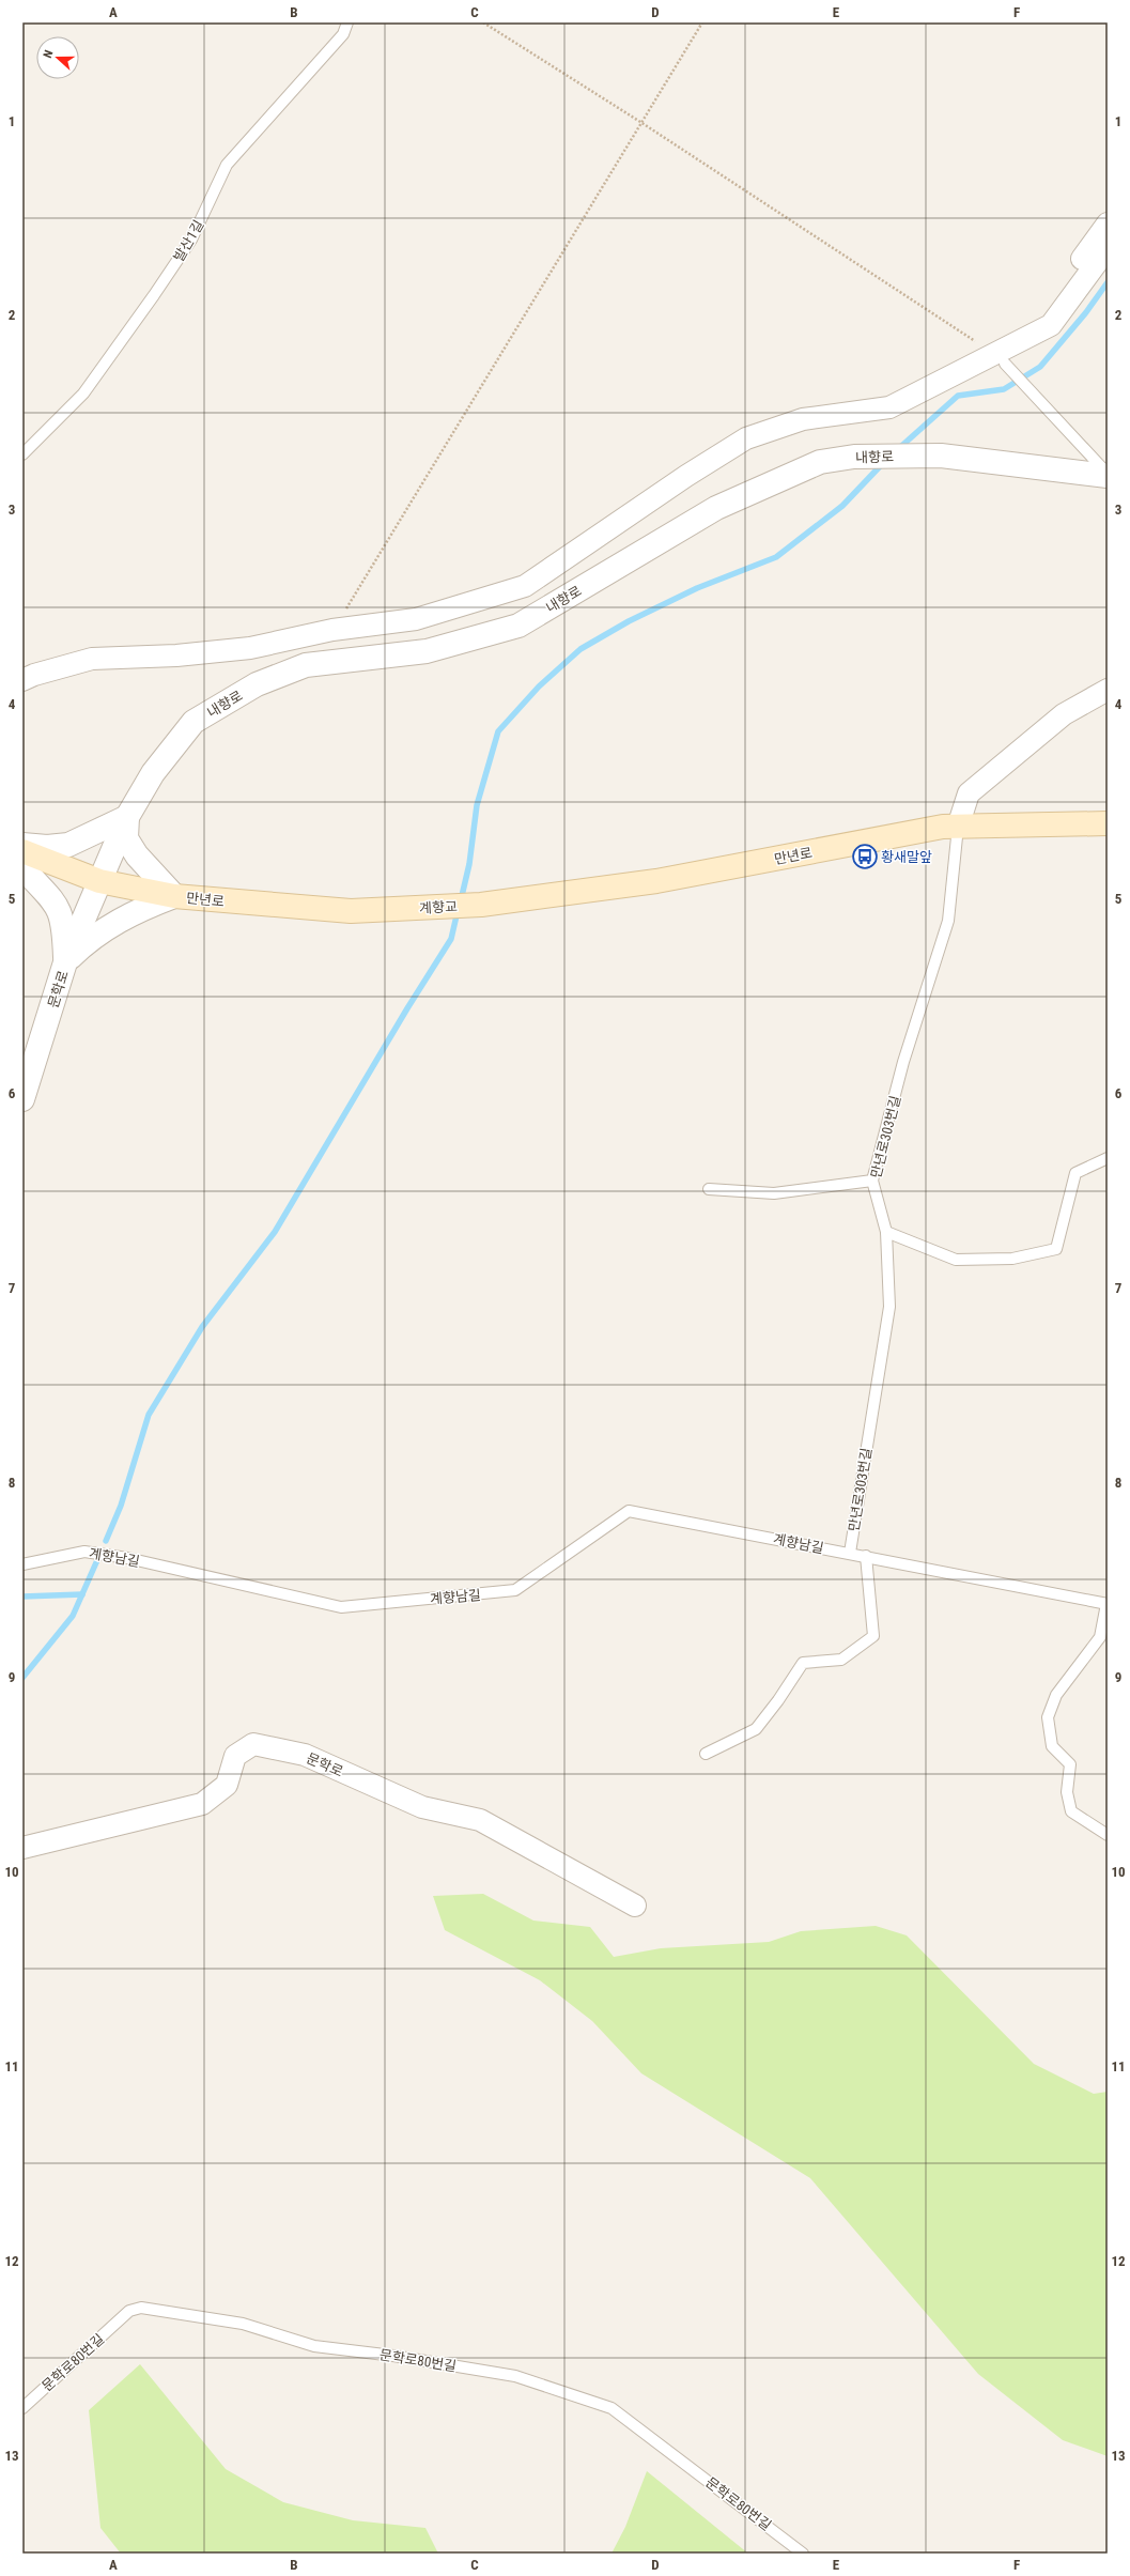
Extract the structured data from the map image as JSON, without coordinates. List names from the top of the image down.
{
  "streets": {
    "main road": ["만년로", "계향교"],
    "street": ["내향로", "문학로"],
    "lane": [
      "발산1길",
      "만년로303번길",
      "계향남길",
      "문학로80번길"
    ]
  },
  "crossings": [
    ["내향로", "만년로"],
    ["내향로", "문학로"],
    ["만년로", "계향교"],
    ["만년로", "문학로"],
    ["만년로", "만년로303번길"],
    ["만년로303번길", "계향남길"]
  ],
  "places": {
    "bus stop": ["황새말앞"]
  },
  "north": "left",
  "grid": {
    "columns": [
      "A",
      "B",
      "C",
      "D",
      "E",
      "F"
    ],
    "rows": [
      "1",
      "2",
      "3",
      "4",
      "5",
      "6",
      "7",
      "8",
      "9",
      "10",
      "11",
      "12",
      "13"
    ]
  }
}
